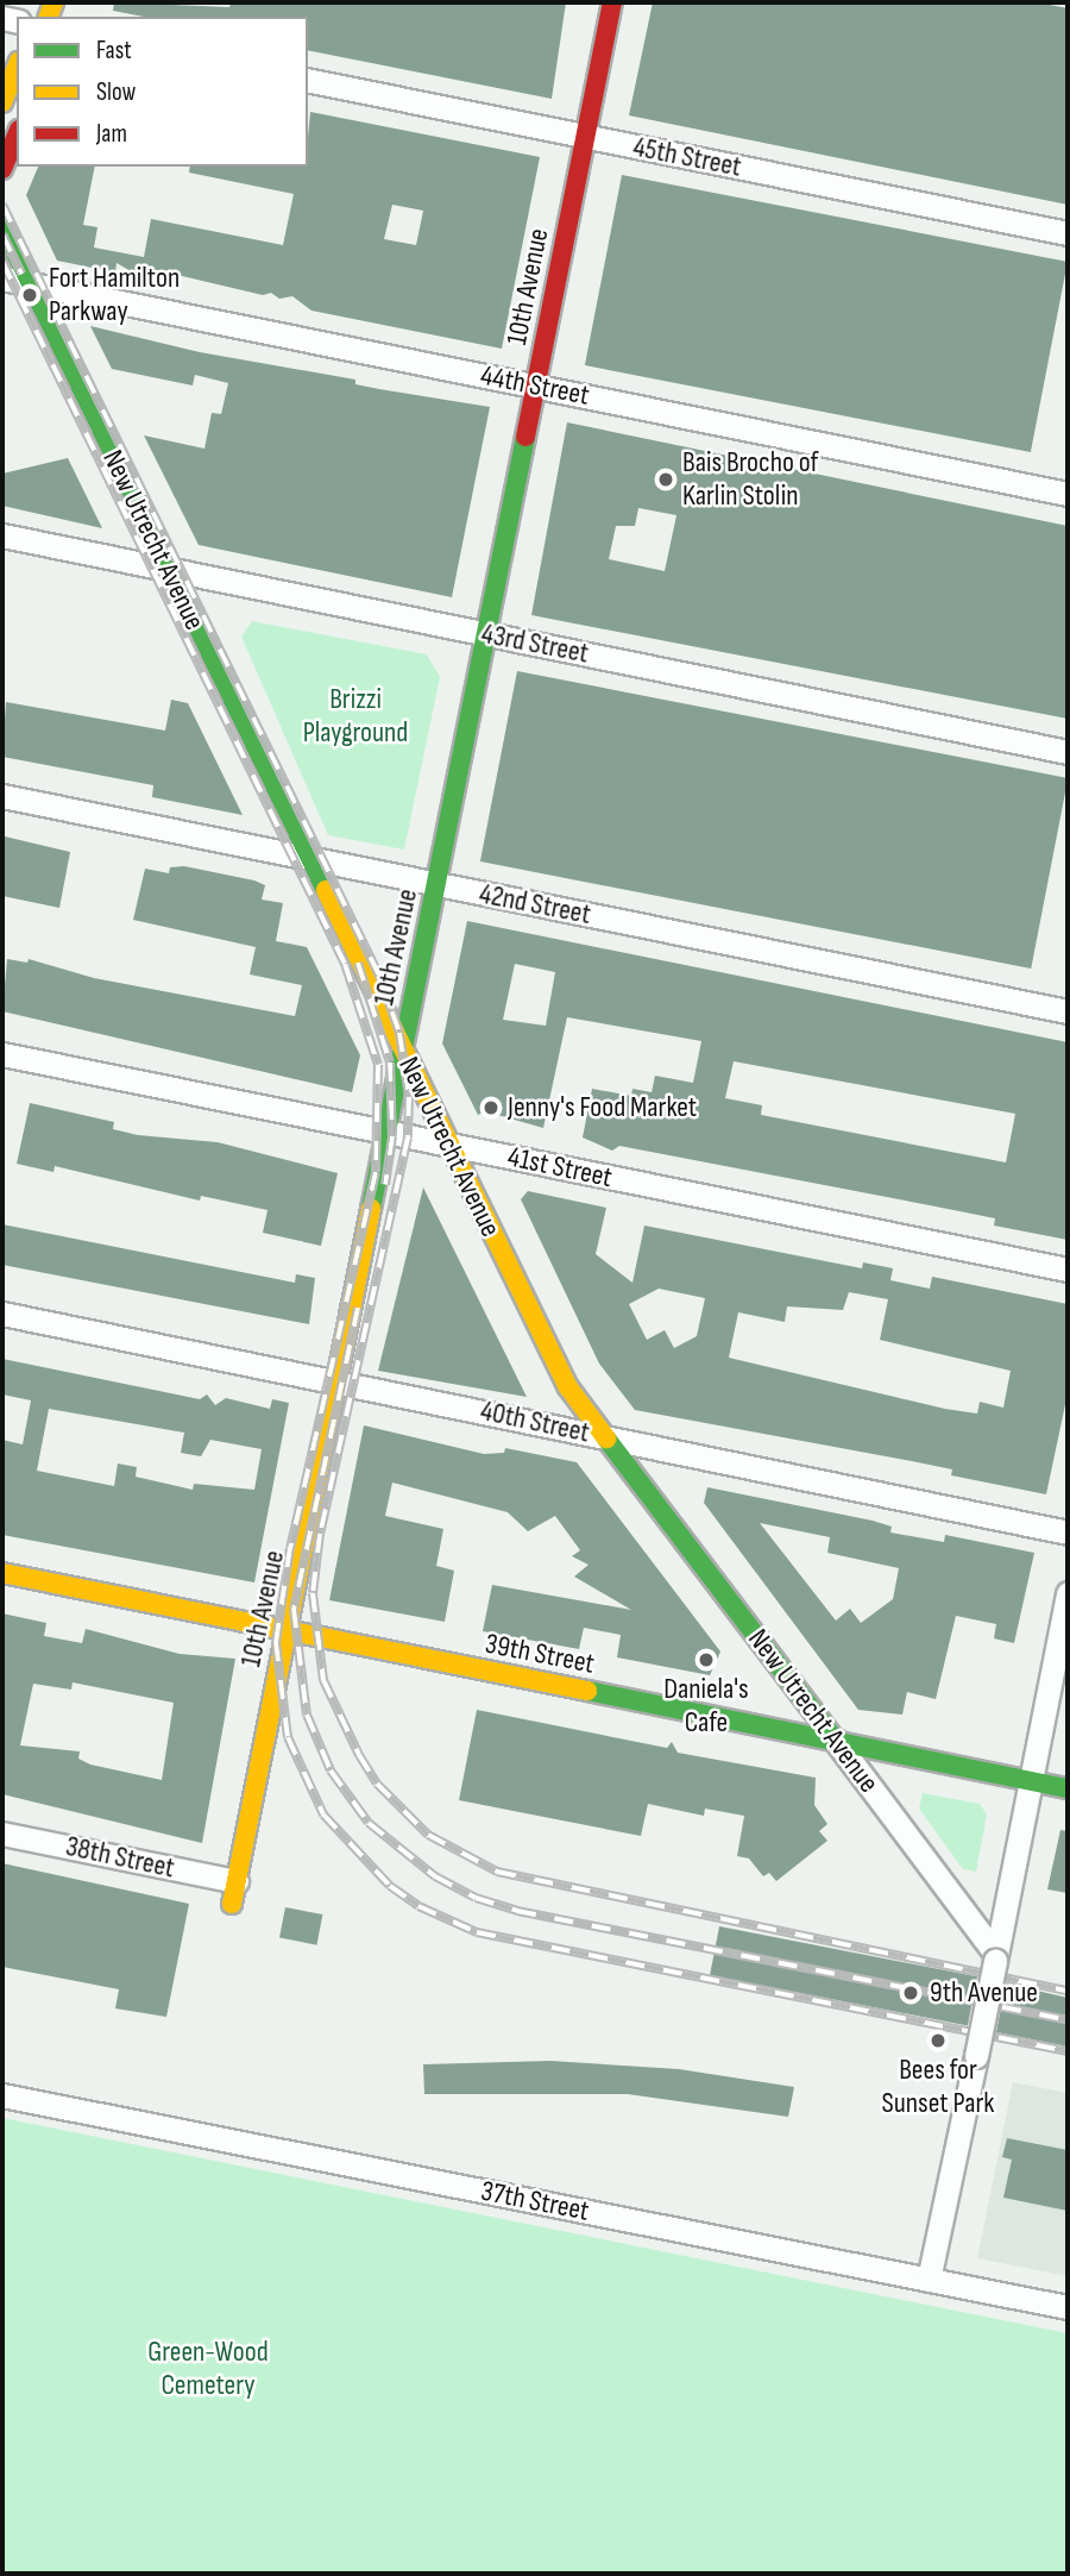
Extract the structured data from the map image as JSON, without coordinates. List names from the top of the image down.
{
  "streets": {
    "street": [
      "45th Street",
      "10th Avenue",
      "44th Street",
      "New Utrecht Avenue",
      "43rd Street",
      "42nd Street",
      "41st Street",
      "40th Street",
      "39th Street",
      "38th Street",
      "37th Street"
    ]
  },
  "crossings": [
    ["45th Street", "10th Avenue"],
    ["10th Avenue", "44th Street"],
    ["10th Avenue", "New Utrecht Avenue"],
    ["10th Avenue", "43rd Street"],
    ["10th Avenue", "42nd Street"],
    ["10th Avenue", "41st Street"],
    ["10th Avenue", "40th Street"],
    ["10th Avenue", "39th Street"],
    ["10th Avenue", "38th Street"],
    ["44th Street", "New Utrecht Avenue"],
    ["New Utrecht Avenue", "43rd Street"],
    ["New Utrecht Avenue", "42nd Street"],
    ["New Utrecht Avenue", "41st Street"],
    ["New Utrecht Avenue", "40th Street"],
    ["New Utrecht Avenue", "39th Street"]
  ],
  "parks": ["Brizzi Playground", "Green-Wood Cemetery"],
  "places": [
    "Fort Hamilton Parkway",
    "Bais Brocho of Karlin Stolin",
    "Jenny's Food Market",
    "Daniela's Cafe",
    "9th Avenue",
    "Bees for Sunset Park"
  ],
  "legend": ["Fast", "Slow", "Jam"]
}
